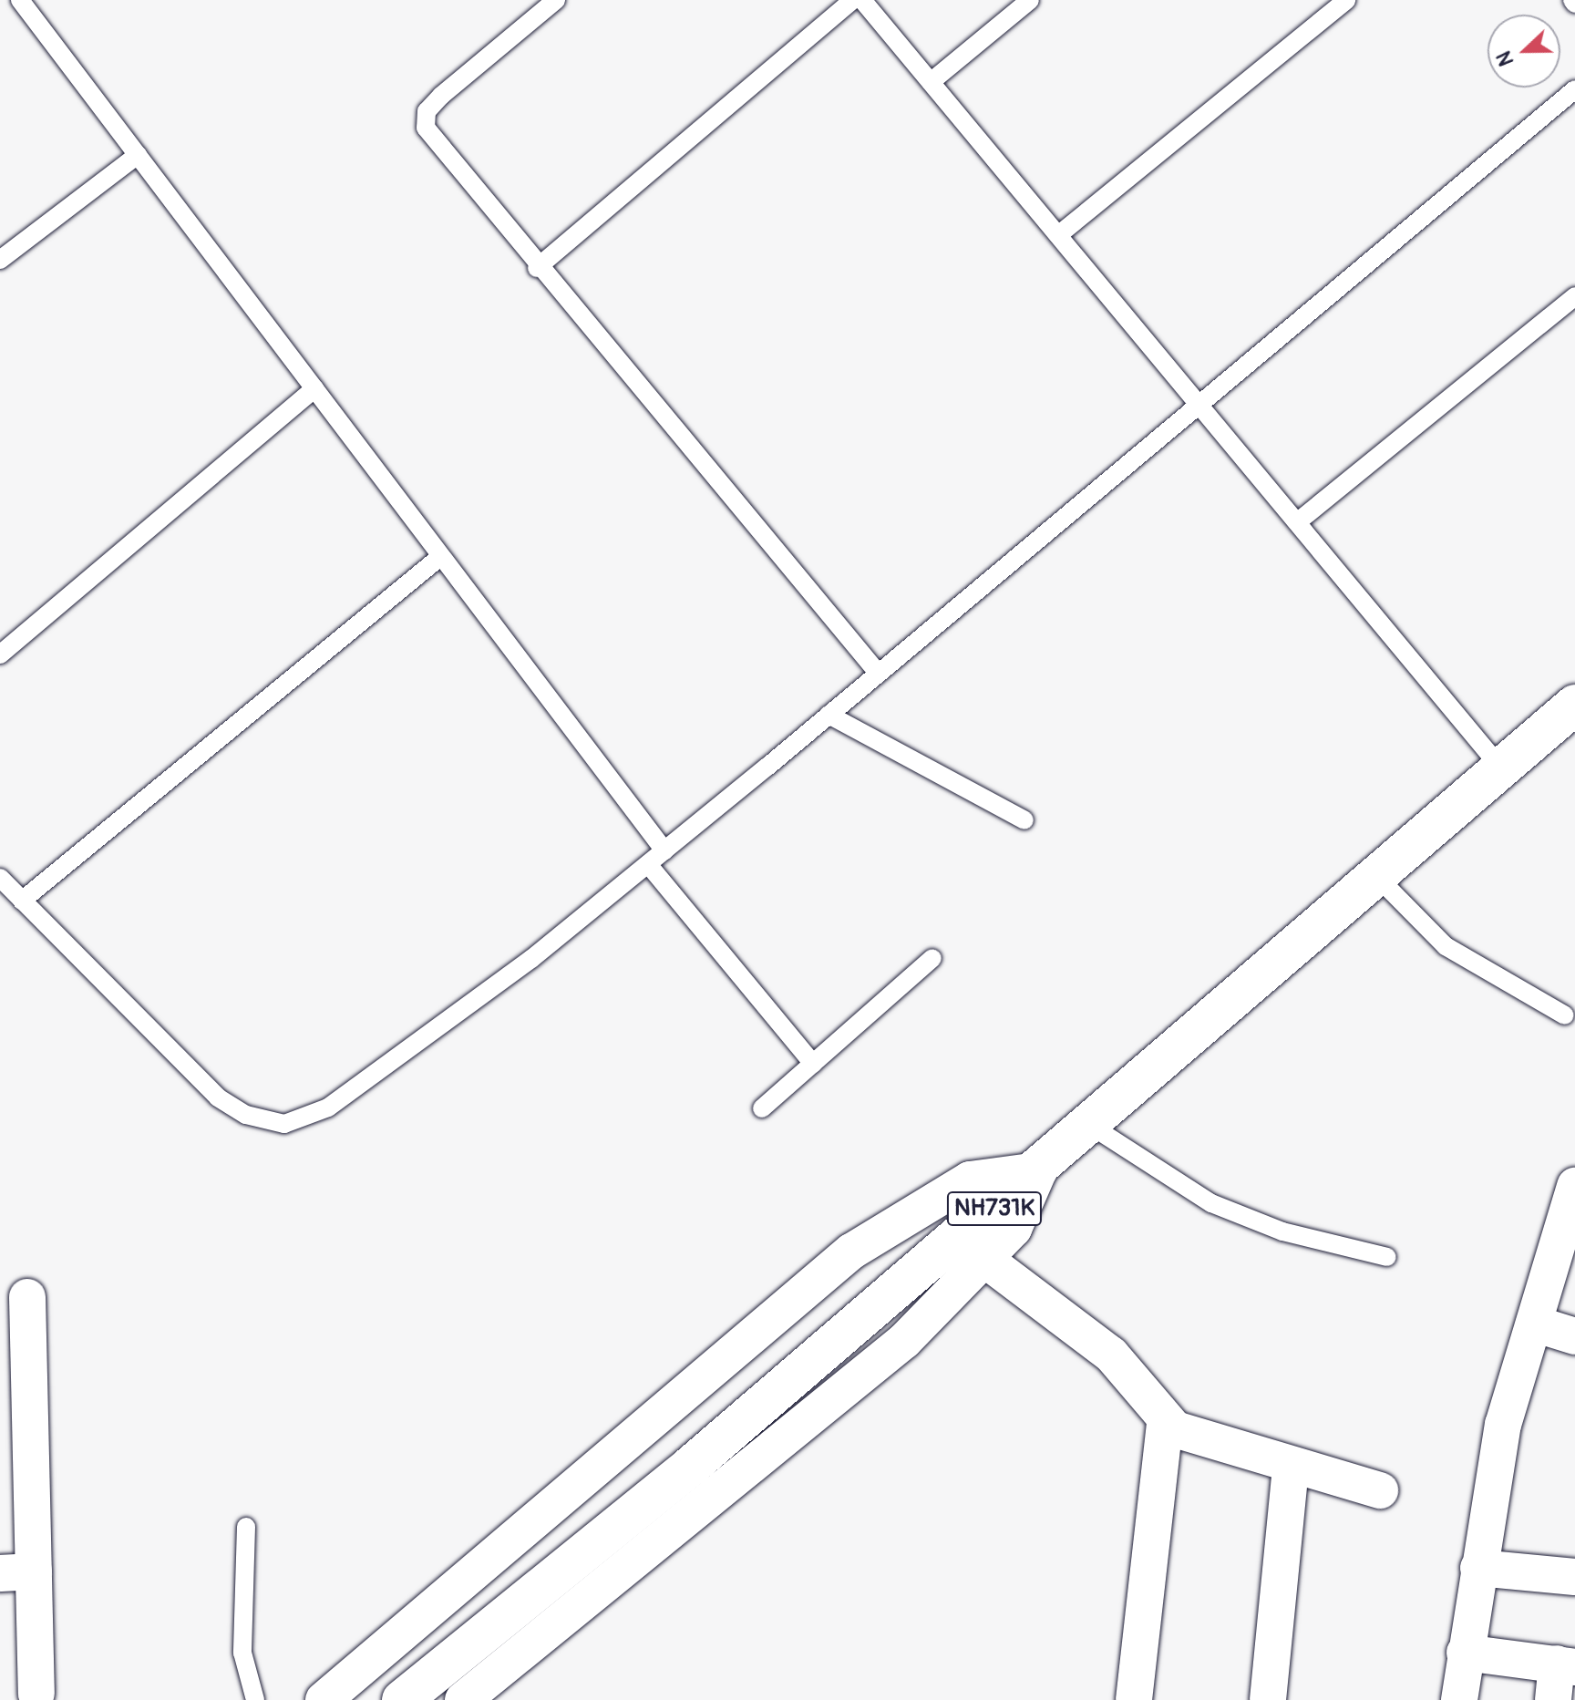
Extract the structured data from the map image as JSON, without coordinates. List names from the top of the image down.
{
  "streets": {
    "highway": ["NH731K"]
  },
  "north": "left"
}
